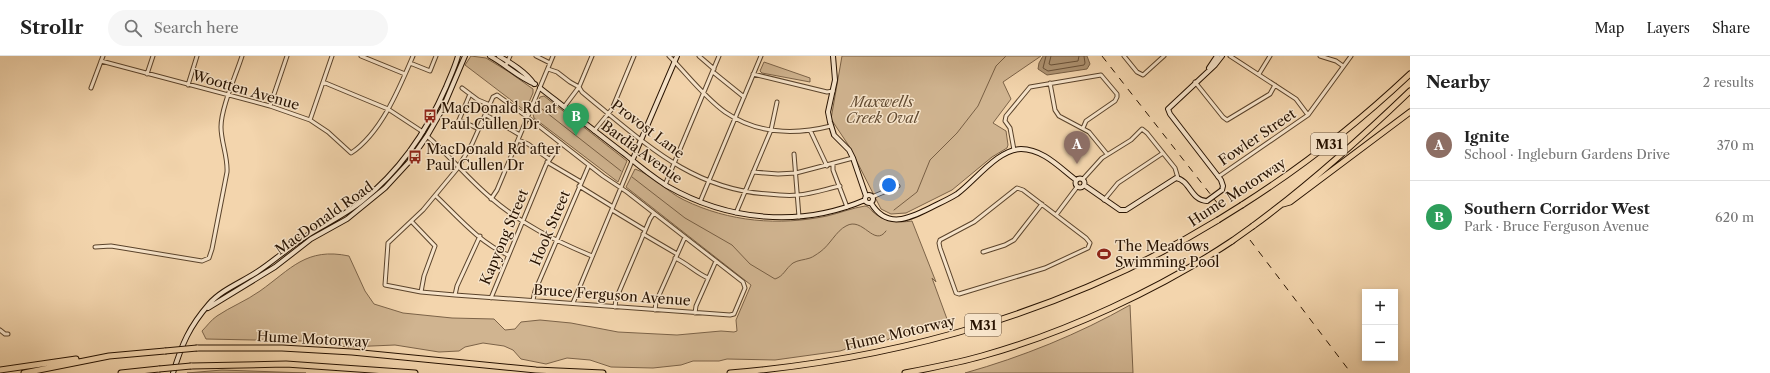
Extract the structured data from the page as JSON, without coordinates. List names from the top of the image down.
{
  "streets": {
    "highway": ["M31", "Hume Motorway"],
    "street": [
      "Wootten Avenue",
      "Provost Lane",
      "Fowler Street",
      "Bardia Avenue",
      "MacDonald Road",
      "Hook Street",
      "Kapyong Street",
      "Bruce Ferguson Avenue"
    ]
  },
  "crossings": [
    ["Hook Street", "Bruce Ferguson Avenue"],
    ["Kapyong Street", "Bruce Ferguson Avenue"]
  ],
  "parks": ["Maxwells Creek Oval"],
  "places": {
    "bus stop": ["MacDonald Rd at Paul Cullen Dr", "MacDonald Rd after Paul Cullen Dr"],
    "sports": ["The Meadows Swimming Pool"]
  },
  "page": {
    "header": "Strollr",
    "search": "Search here",
    "nav": ["Map", "Layers", "Share"],
    "heading": ["Nearby", "2 results"],
    "pins": ["B", "A"],
    "list": [
      {
        "mark": "A",
        "name": "Ignite",
        "note": "School · Ingleburn Gardens Drive",
        "value": "370 m"
      },
      {
        "mark": "B",
        "name": "Southern Corridor West",
        "note": "Park · Bruce Ferguson Avenue",
        "value": "620 m"
      }
    ],
    "map_buttons": ["+", "−"]
  }
}
